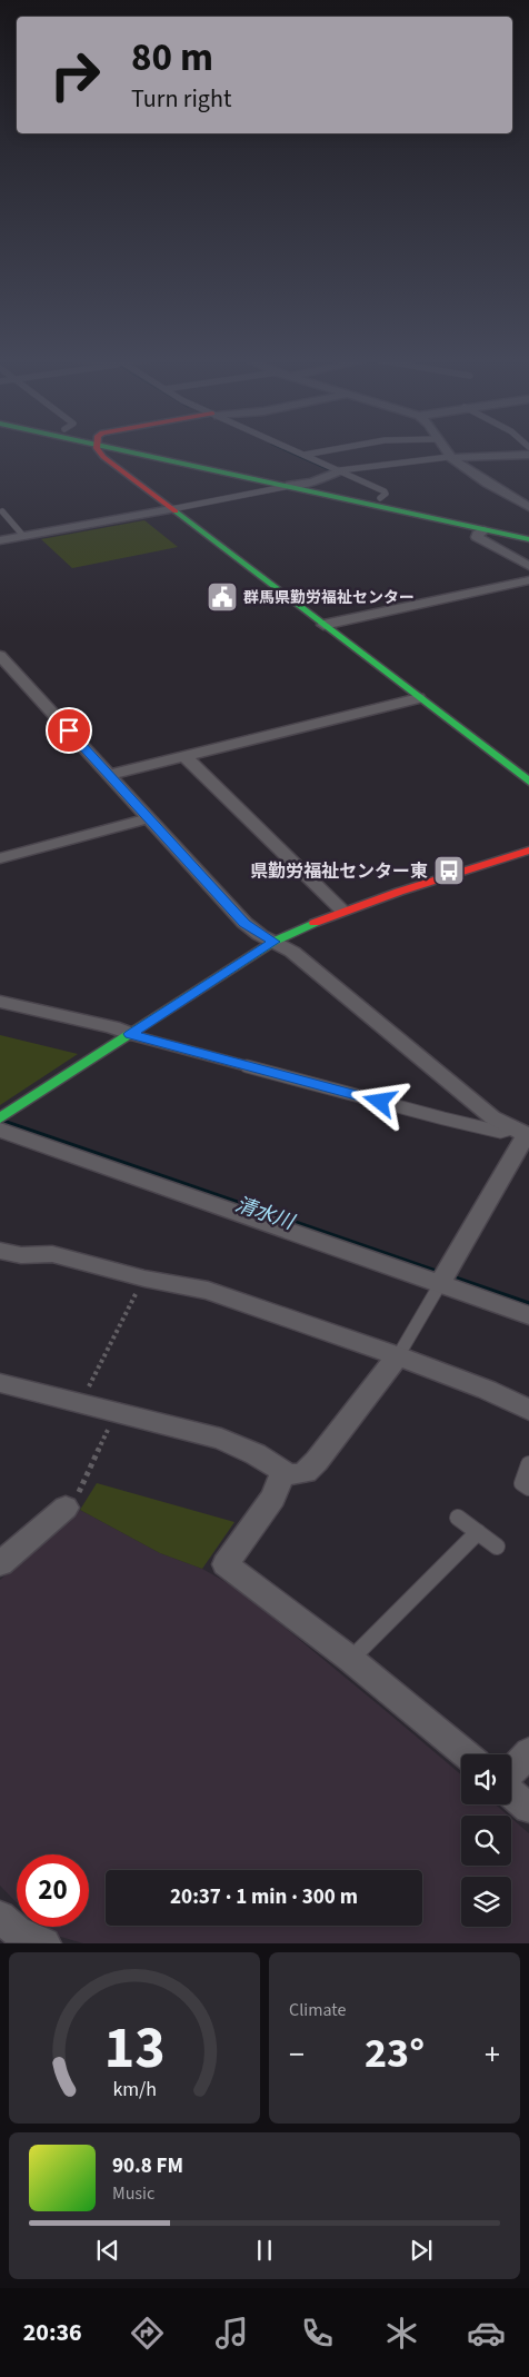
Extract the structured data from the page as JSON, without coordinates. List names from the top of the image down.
{
  "water": ["清水川"],
  "places": {
    "public building": ["群馬県勤労福祉センター"],
    "bus stop": ["県勤労福祉センター東"]
  },
  "page": {
    "turn": ["80 m", "Turn right"],
    "limit": "20",
    "trip": "20:37 · 1 min · 300 m",
    "tile": "Climate",
    "heat": ["−", "23°", "+"],
    "song": ["90.8 FM", "Music"],
    "tabs": "20:36",
    "gauge": ["13", "km/h"]
  }
}
